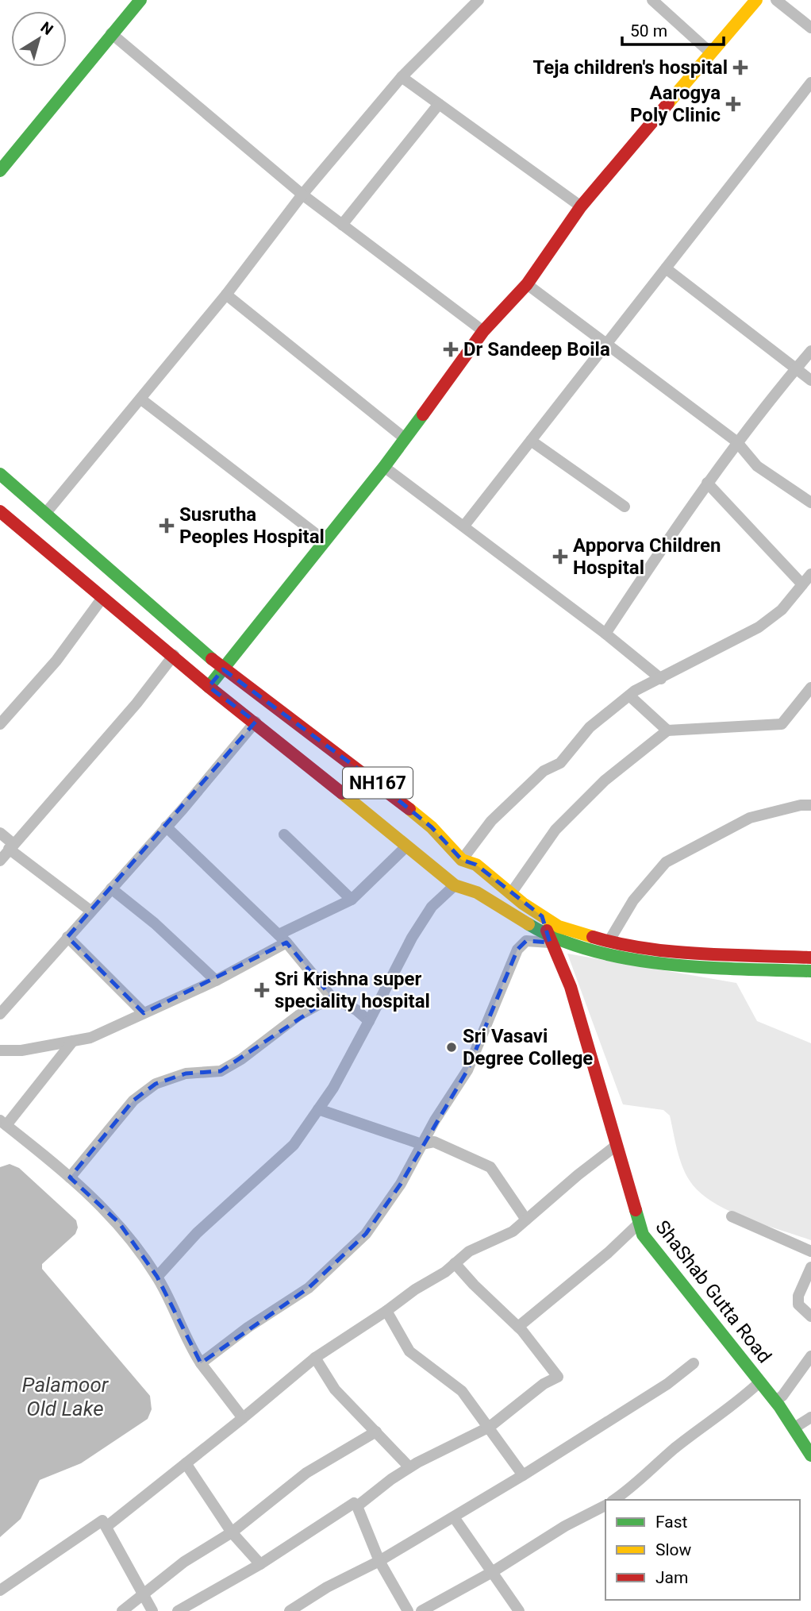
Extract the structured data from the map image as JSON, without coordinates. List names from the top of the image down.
{
  "streets": {
    "main road": ["NH167", "ShaShab Gutta Road"]
  },
  "crossings": [
    ["NH167", "ShaShab Gutta Road"]
  ],
  "water": ["Palamoor Old Lake"],
  "places": {
    "health": [
      "Teja children's hospital",
      "Aarogya Poly Clinic",
      "Dr Sandeep Boila",
      "Susrutha Peoples Hospital",
      "Apporva Children Hospital",
      "Sri Krishna super speciality hospital"
    ],
    "other": ["Sri Vasavi Degree College"]
  },
  "legend": ["Fast", "Slow", "Jam"],
  "scale_bar": "50 m",
  "north": "top right"
}
